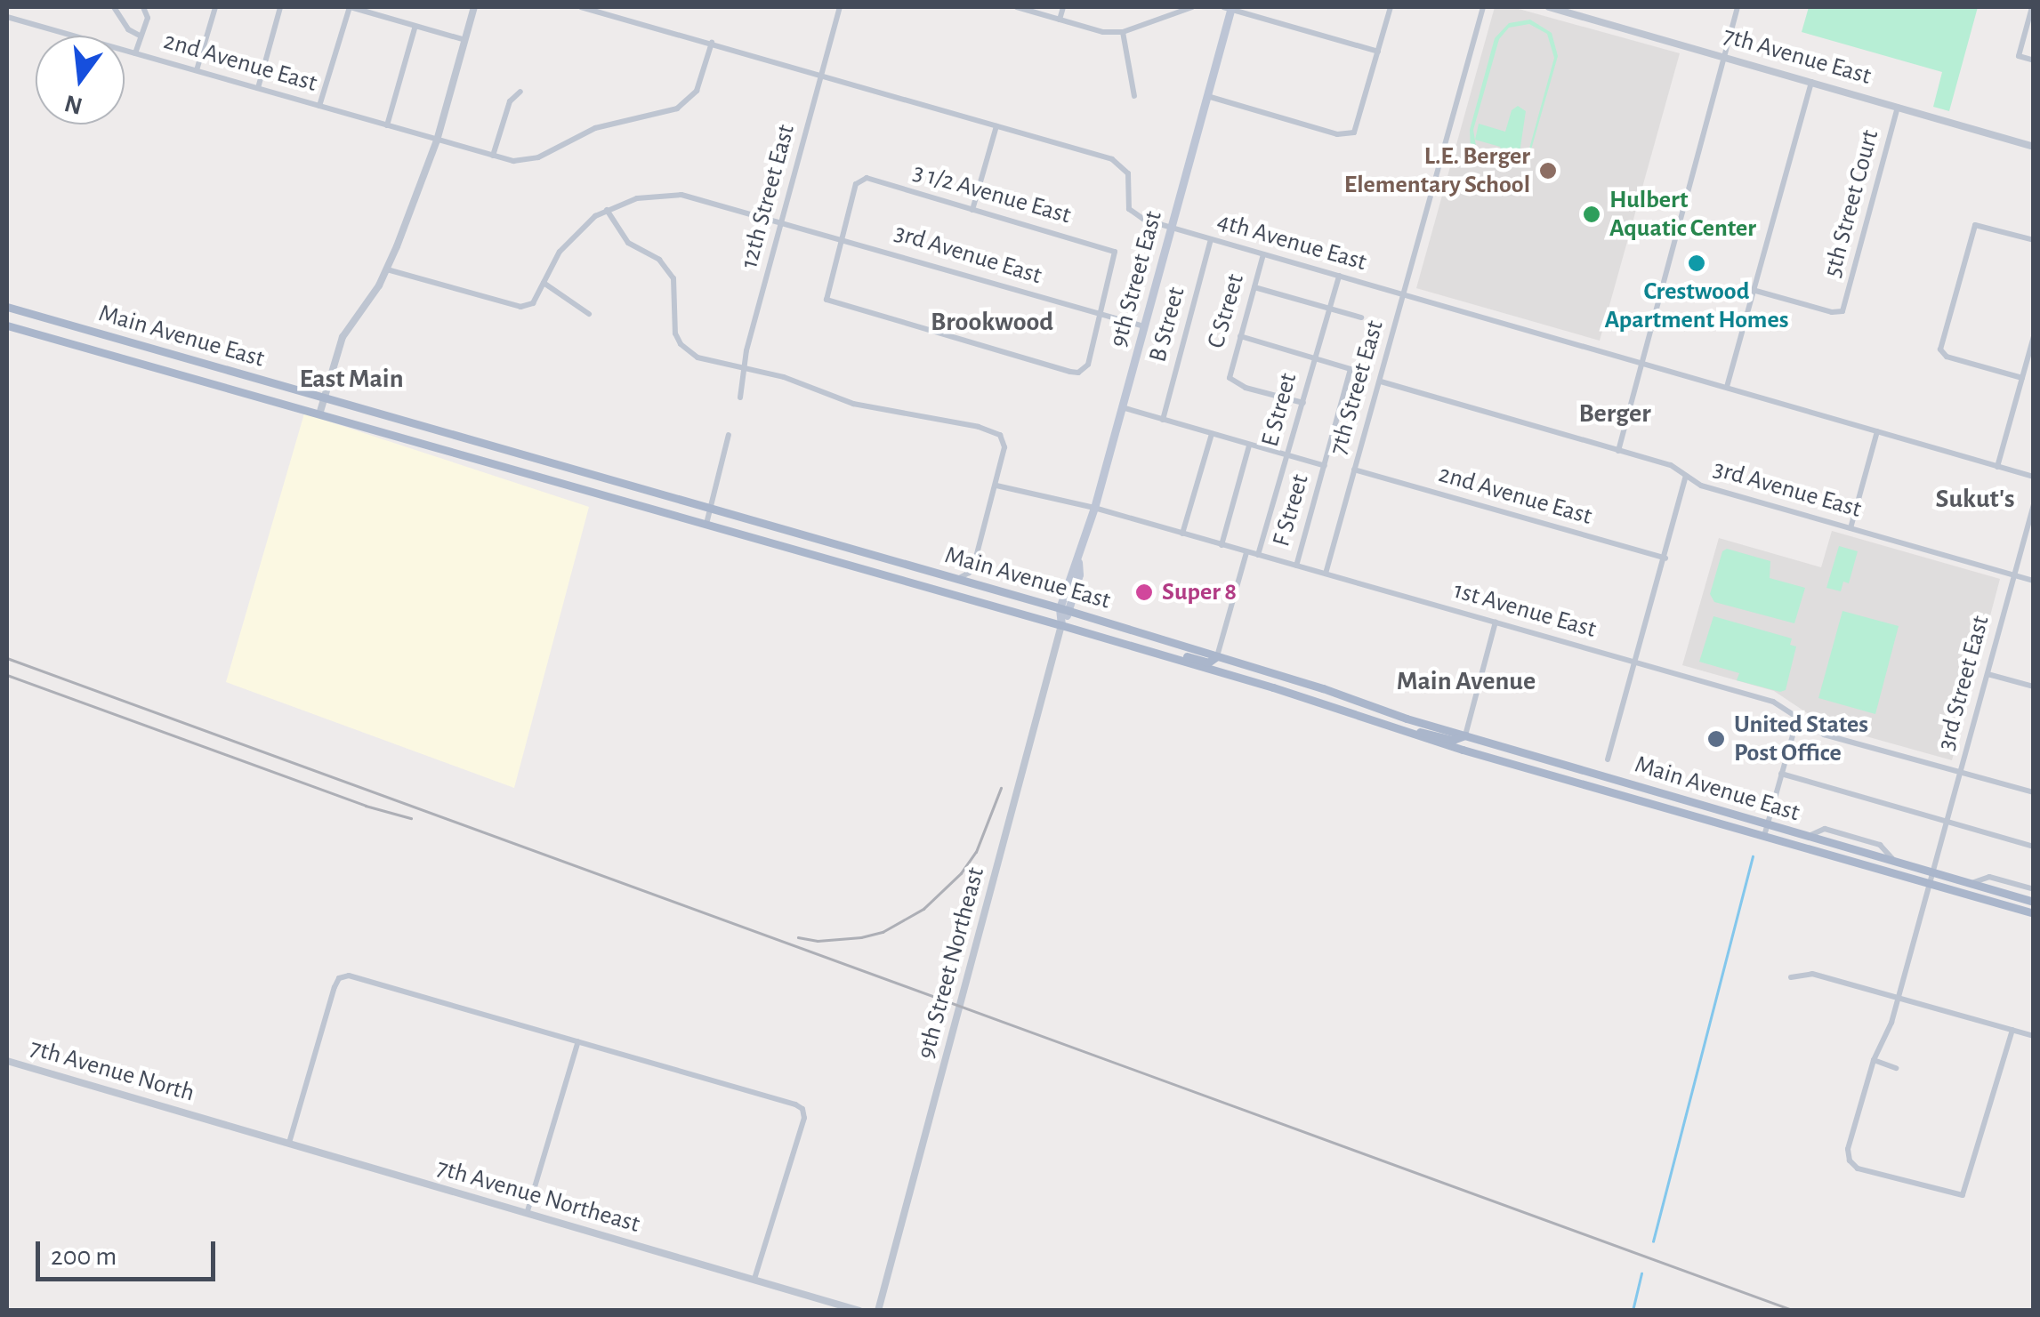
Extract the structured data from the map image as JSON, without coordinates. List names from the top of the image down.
{
  "streets": {
    "main road": ["9th Street East", "Main Avenue East"],
    "street": [
      "7th Avenue East",
      "2nd Avenue East",
      "3 1/2 Avenue East",
      "12th Street East",
      "5th Street Court",
      "4th Avenue East",
      "3rd Avenue East",
      "C Street",
      "B Street",
      "7th Street East",
      "E Street",
      "F Street",
      "1st Avenue East",
      "3rd Street East",
      "9th Street Northeast",
      "7th Avenue North",
      "7th Avenue Northeast"
    ]
  },
  "crossings": [
    ["7th Avenue East", "5th Street Court"],
    ["2nd Avenue East", "4th Avenue East"],
    ["2nd Avenue East", "7th Street East"],
    ["3 1/2 Avenue East", "3rd Avenue East"],
    ["12th Street East", "4th Avenue East"],
    ["12th Street East", "3rd Avenue East"],
    ["4th Avenue East", "9th Street East"],
    ["4th Avenue East", "C Street"],
    ["4th Avenue East", "B Street"],
    ["4th Avenue East", "7th Street East"],
    ["4th Avenue East", "E Street"],
    ["3rd Avenue East", "9th Street East"],
    ["3rd Avenue East", "7th Street East"],
    ["3rd Avenue East", "3rd Street East"],
    ["9th Street East", "Main Avenue East"],
    ["9th Street East", "1st Avenue East"],
    ["9th Street East", "9th Street Northeast"],
    ["C Street", "E Street"],
    ["Main Avenue East", "3rd Street East"],
    ["Main Avenue East", "9th Street Northeast"],
    ["7th Street East", "1st Avenue East"],
    ["E Street", "F Street"],
    ["E Street", "1st Avenue East"],
    ["F Street", "1st Avenue East"],
    ["1st Avenue East", "3rd Street East"],
    ["7th Avenue North", "7th Avenue Northeast"]
  ],
  "districts": [
    "Brookwood",
    "East Main",
    "Berger",
    "Sukut's",
    "Main Avenue"
  ],
  "places": [
    "L.E. Berger Elementary School",
    "Hulbert Aquatic Center",
    "Crestwood Apartment Homes",
    "Super 8",
    "United States Post Office"
  ],
  "scale_bar": "200 m",
  "north": "bottom"
}
